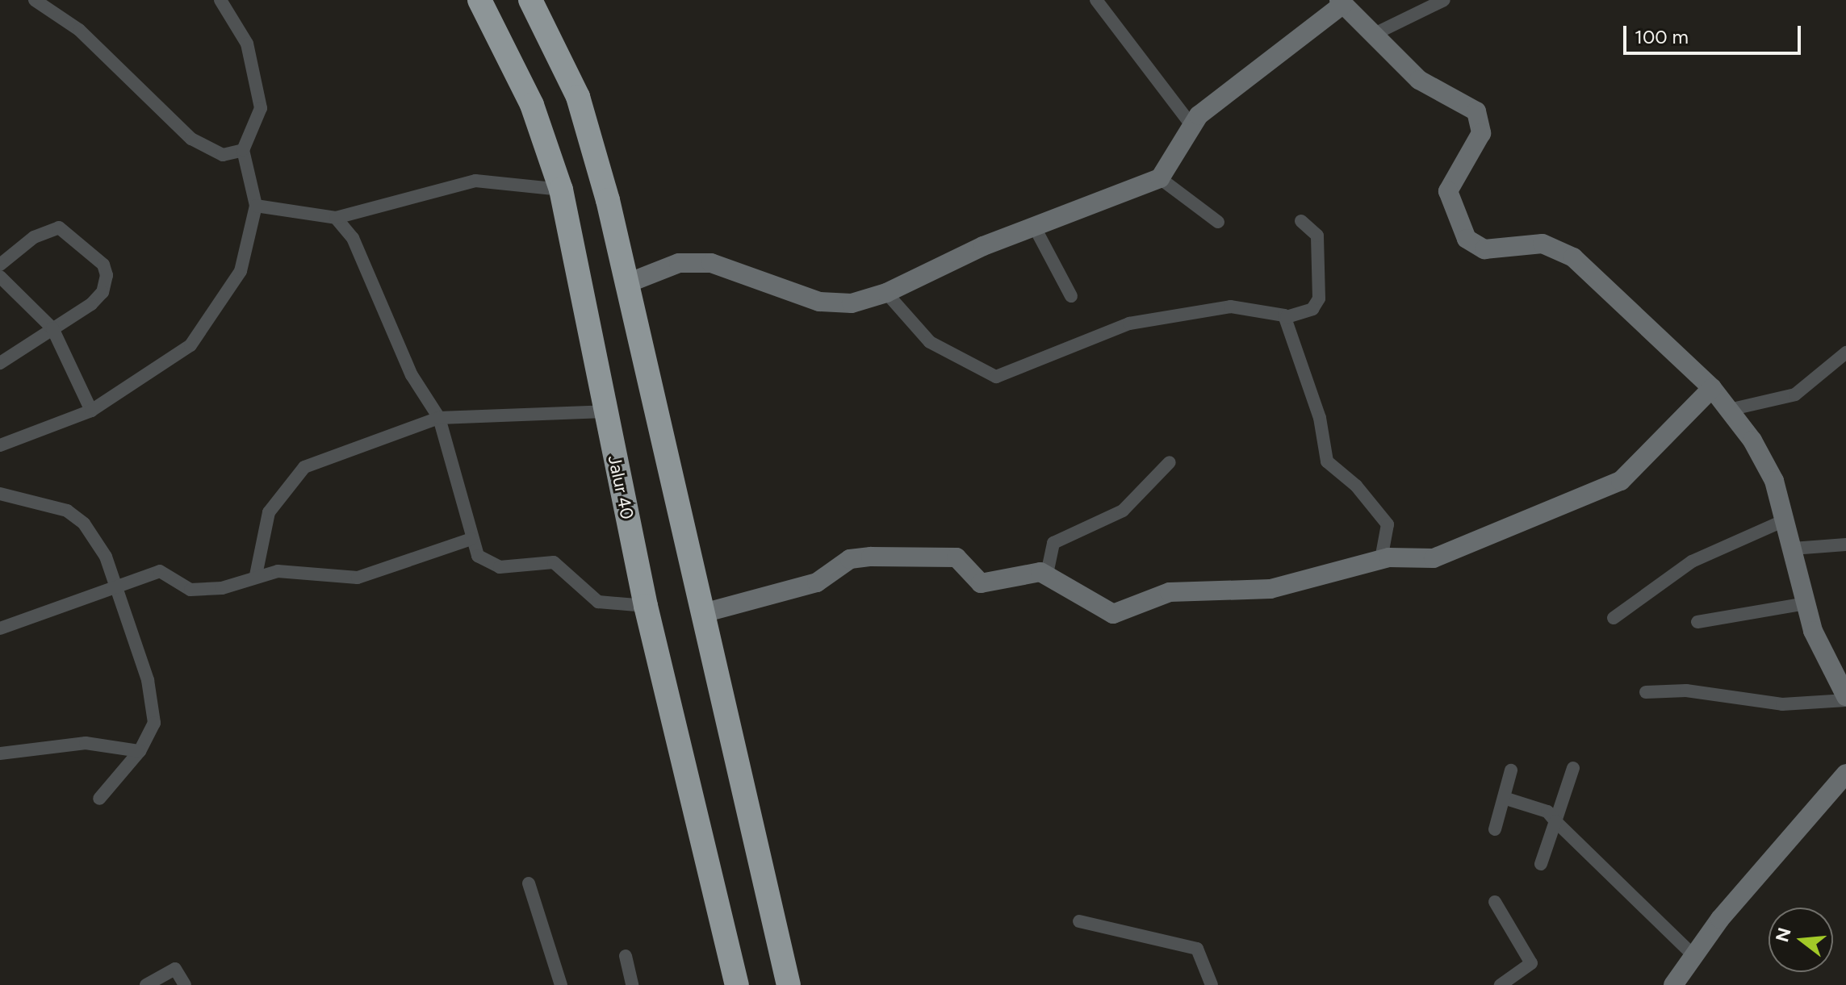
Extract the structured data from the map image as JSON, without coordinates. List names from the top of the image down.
{
  "streets": {
    "highway": ["Jalur 40"]
  },
  "scale_bar": "100 m",
  "north": "left"
}
